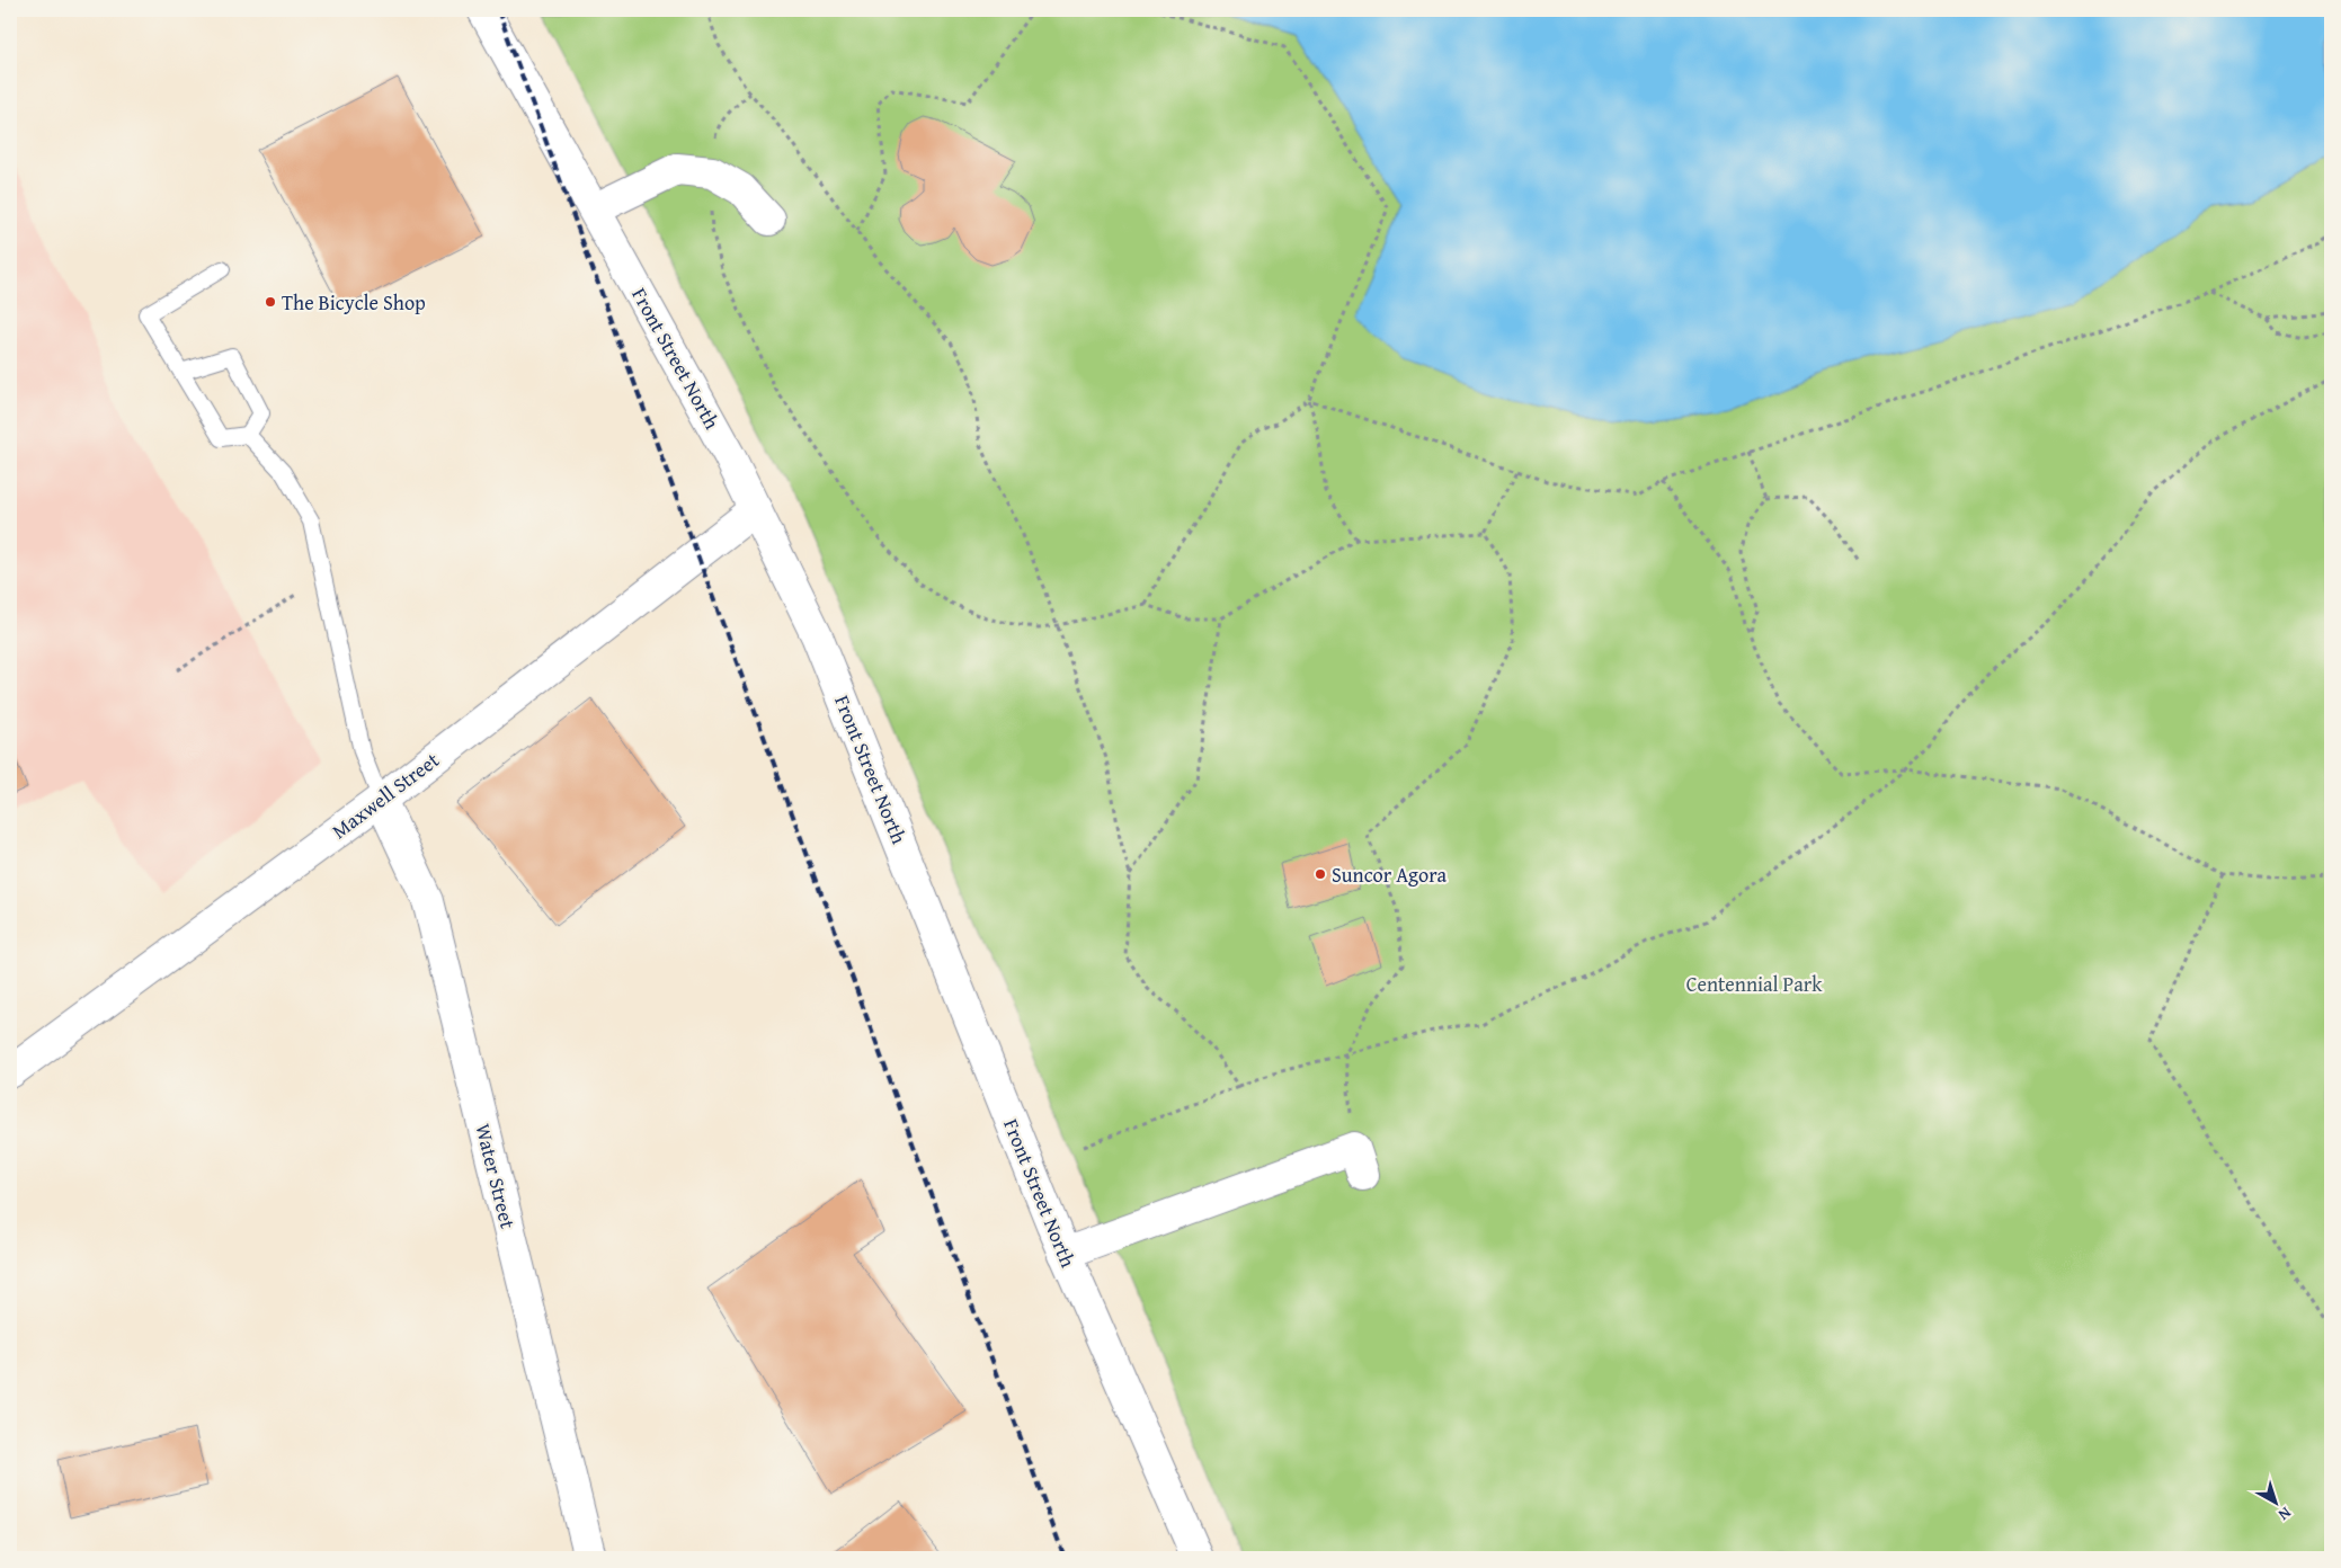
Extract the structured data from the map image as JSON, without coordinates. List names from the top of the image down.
{
  "streets": {
    "street": ["Front Street North", "Maxwell Street", "Water Street"]
  },
  "crossings": [
    ["Front Street North", "Maxwell Street"],
    ["Maxwell Street", "Water Street"]
  ],
  "parks": ["Centennial Park"],
  "places": ["The Bicycle Shop", "Suncor Agora"],
  "north": "bottom right"
}
